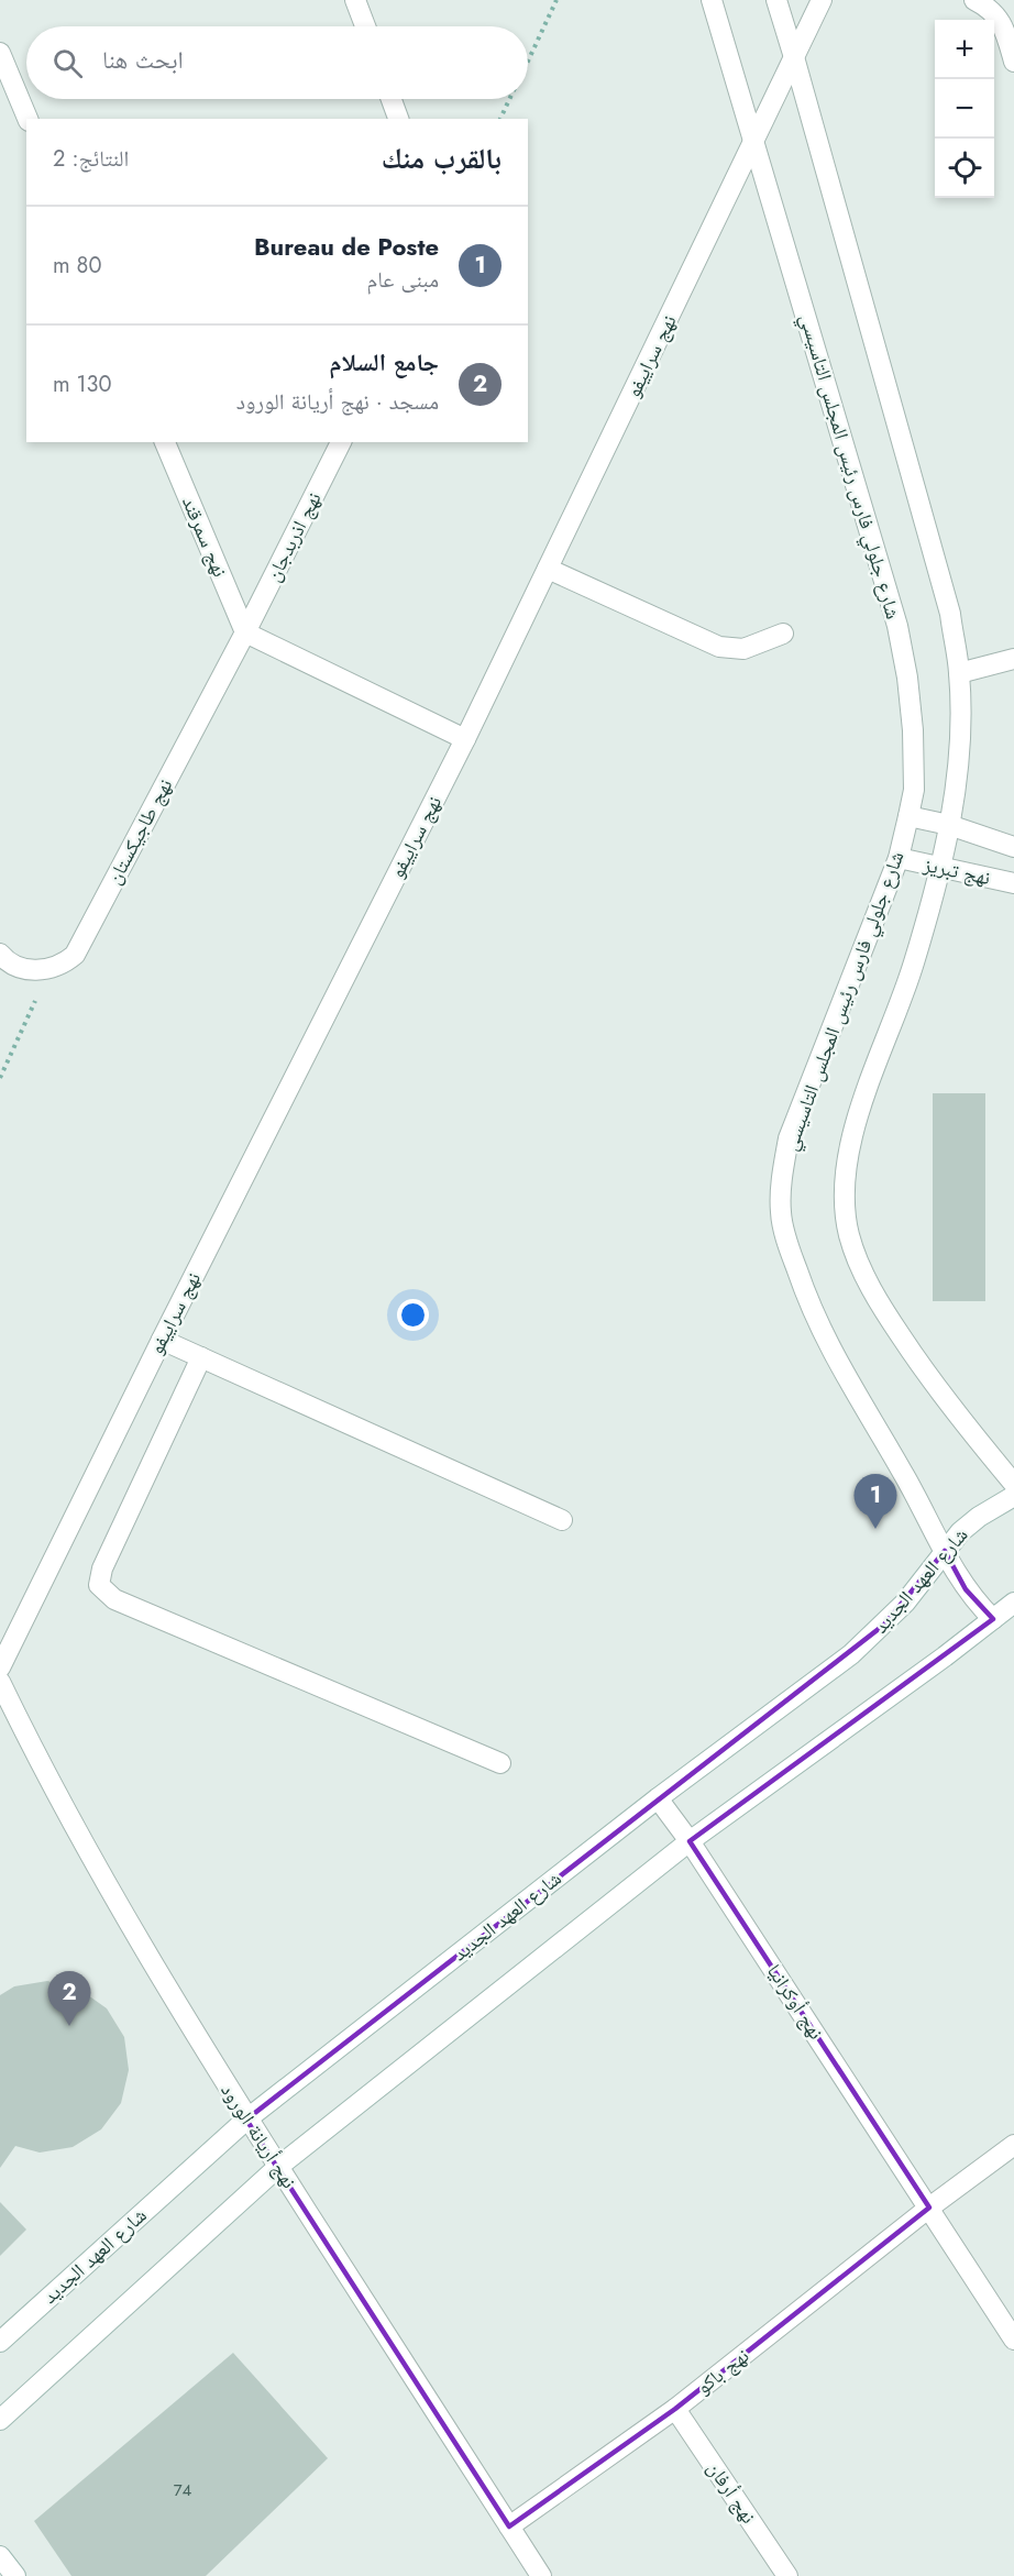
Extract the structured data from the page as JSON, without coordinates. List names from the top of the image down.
{
  "streets": {
    "street": [
      "نهج سراييفو",
      "شارع جلولي فارس رئيس المجلس التاسيسي",
      "نهج سمرقند",
      "نهج اذربدجان",
      "نهج طاجيكستان",
      "نهج تبريز",
      "شارع العهد الجديد",
      "نهج أوكرانيا",
      "نهج أريانة الورود",
      "نهج باكو",
      "نهج أرفان"
    ]
  },
  "crossings": [
    ["نهج سراييفو", "شارع جلولي فارس رئيس المجلس التاسيسي"],
    ["شارع جلولي فارس رئيس المجلس التاسيسي", "نهج تبريز"],
    ["شارع جلولي فارس رئيس المجلس التاسيسي", "شارع العهد الجديد"],
    ["نهج سمرقند", "نهج اذربدجان"],
    ["نهج سمرقند", "نهج طاجيكستان"],
    ["نهج اذربدجان", "نهج طاجيكستان"],
    ["شارع العهد الجديد", "نهج أوكرانيا"],
    ["شارع العهد الجديد", "نهج أريانة الورود"],
    ["نهج أوكرانيا", "نهج باكو"],
    ["نهج أريانة الورود", "نهج باكو"],
    ["نهج باكو", "نهج أرفان"]
  ],
  "house_numbers": ["74"],
  "page": {
    "map_buttons": ["+", "−"],
    "search": "ابحث هنا",
    "heading": ["بالقرب منك", "النتائج: 2"],
    "list": [
      {
        "mark": "1",
        "name": "Bureau de Poste",
        "note": "مبنى عام",
        "value": "80 m"
      },
      {
        "mark": "2",
        "name": "جامع السلام",
        "note": "مسجد · نهج أريانة الورود",
        "value": "130 m"
      }
    ],
    "pins": ["1", "2"]
  }
}
